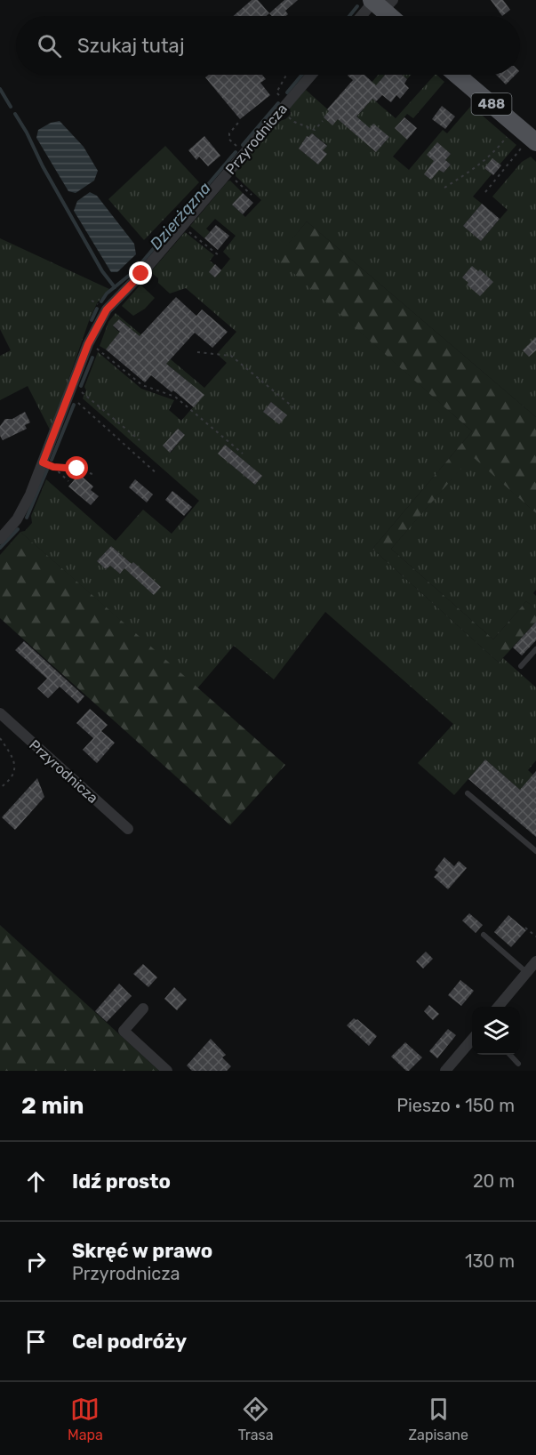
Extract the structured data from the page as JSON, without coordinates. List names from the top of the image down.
{
  "streets": {
    "main road": ["488"],
    "street": ["Przyrodnicza"]
  },
  "water": ["Dzierżązna"],
  "page": {
    "search": "Szukaj tutaj",
    "heading": ["2 min", "Pieszo · 150 m"],
    "list": [
      ["Idź prosto", "20 m"],
      ["Skręć w prawo", "Przyrodnicza", "130 m"],
      "Cel podróży"
    ],
    "nav": ["Mapa", "Trasa", "Zapisane"]
  }
}
